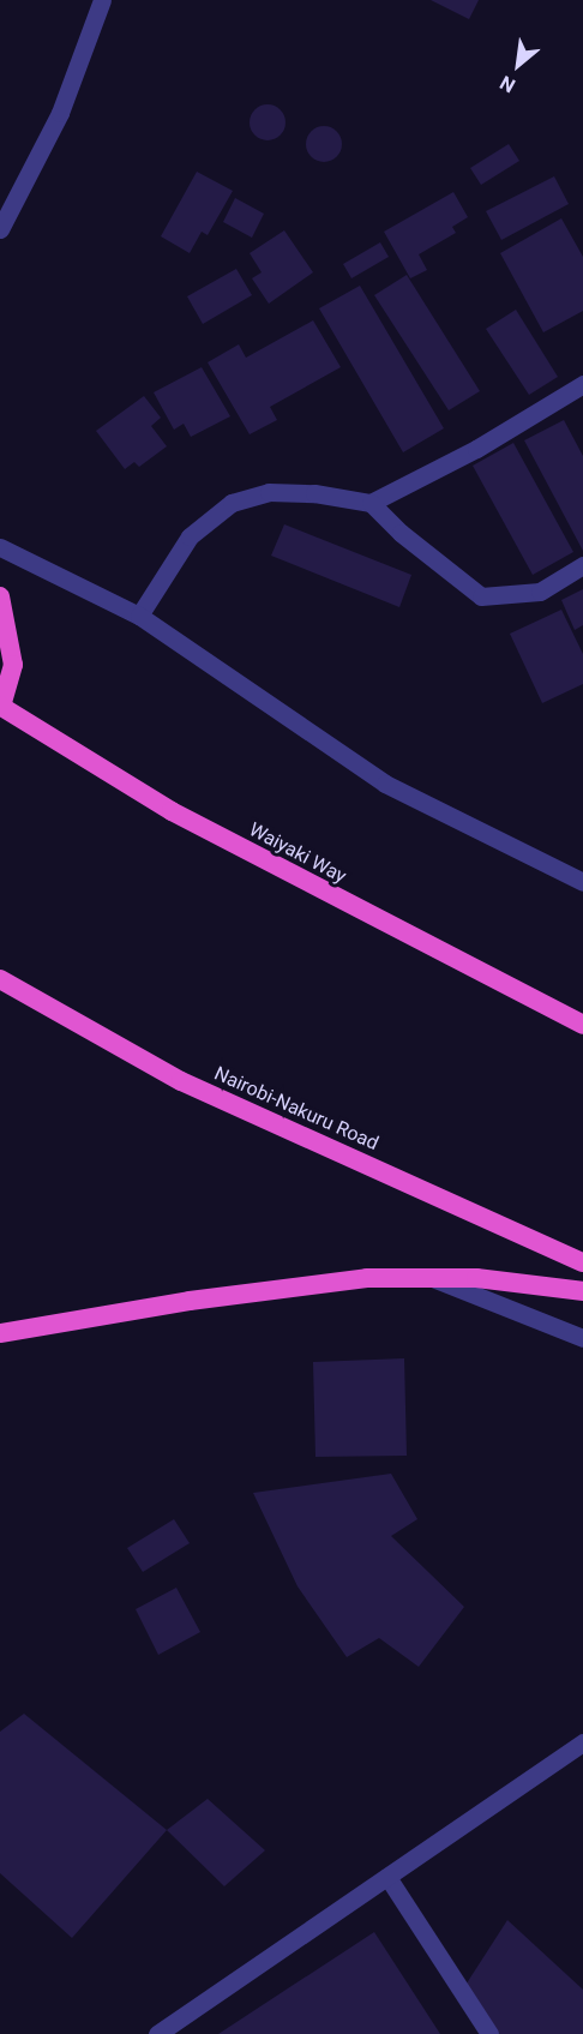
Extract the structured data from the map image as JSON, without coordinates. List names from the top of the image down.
{
  "streets": {
    "highway": ["Waiyaki Way", "Nairobi-Nakuru Road"]
  },
  "north": "bottom left"
}
